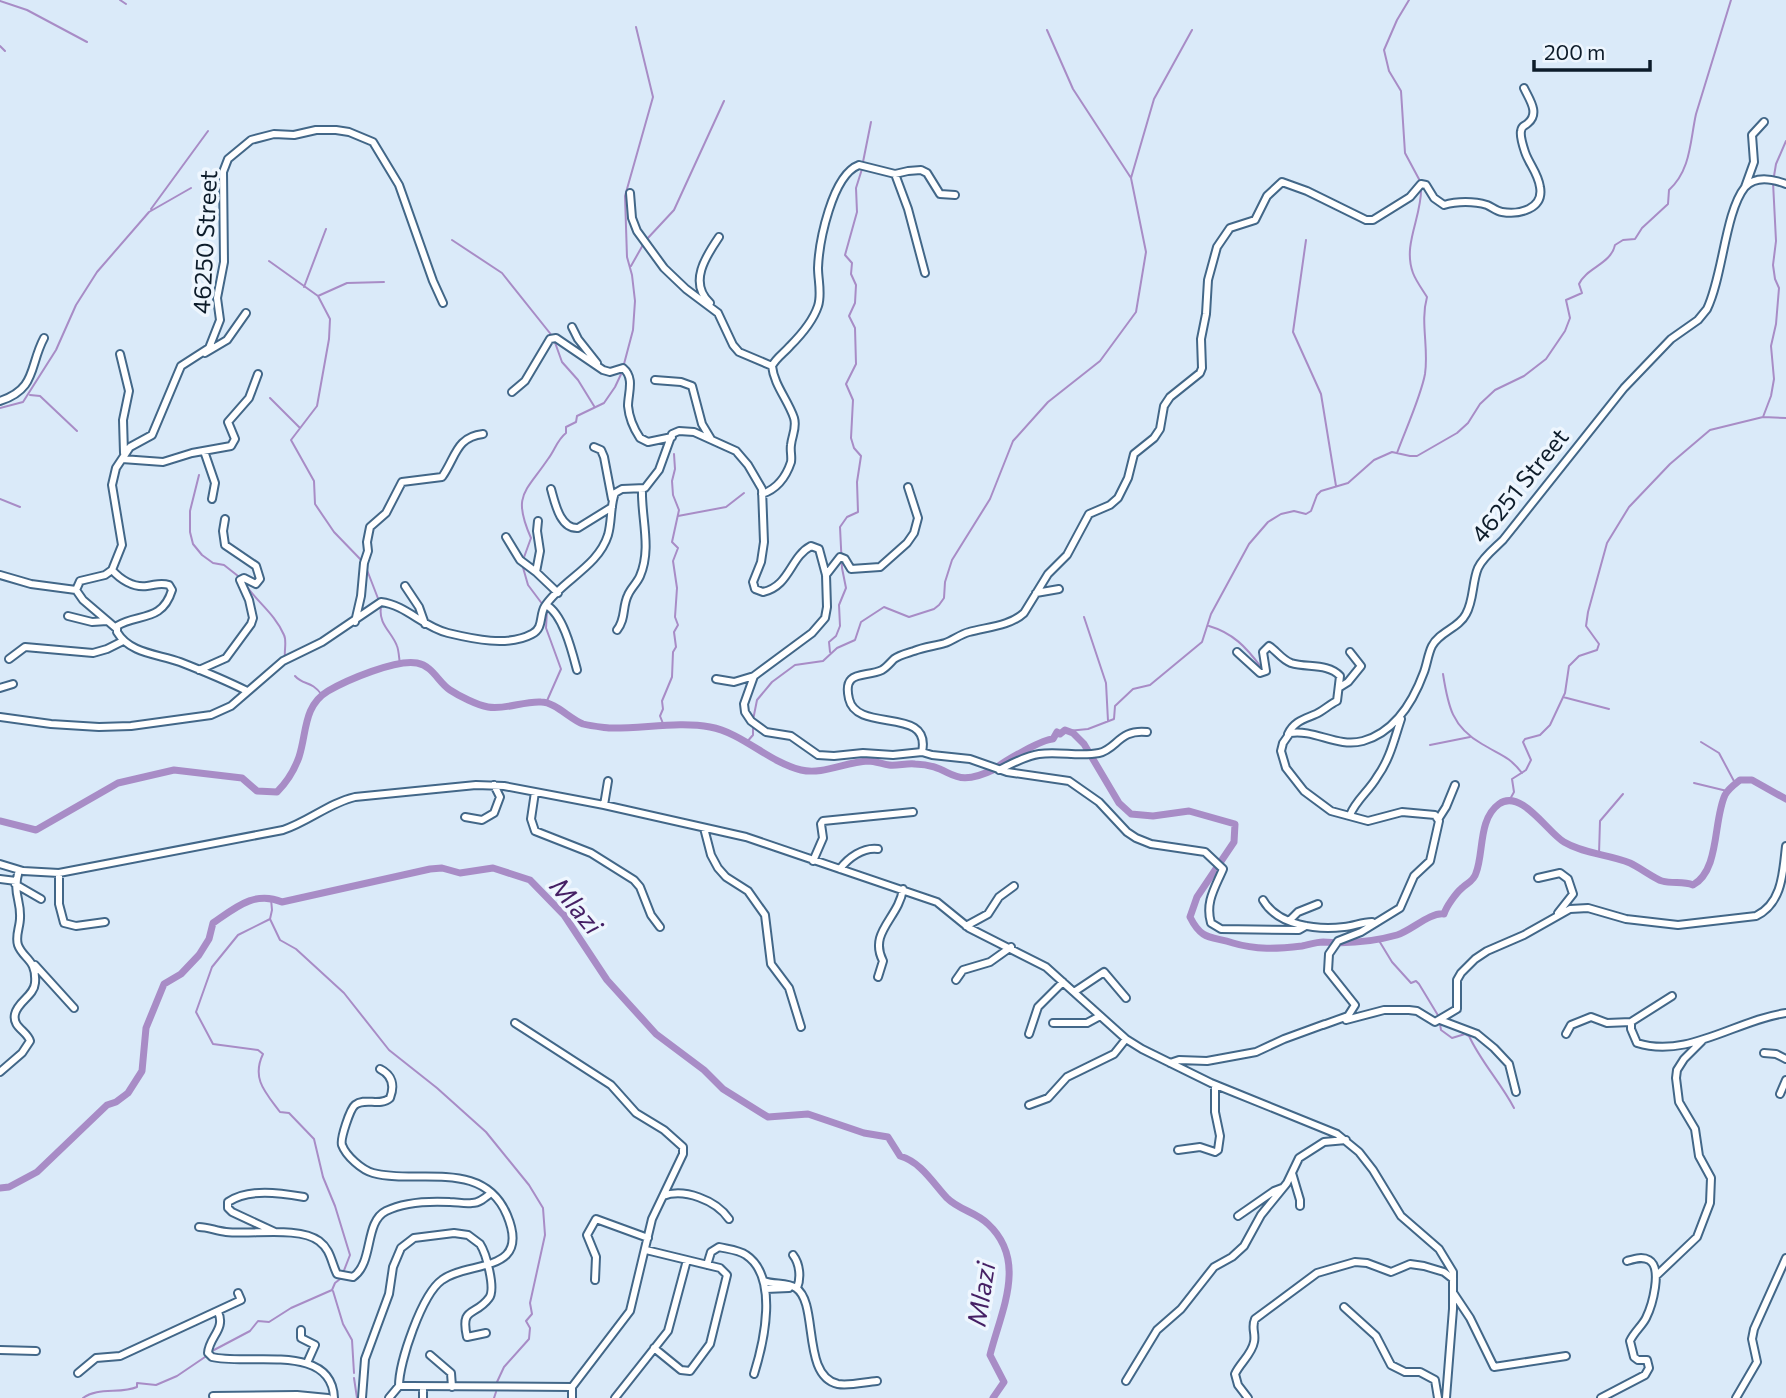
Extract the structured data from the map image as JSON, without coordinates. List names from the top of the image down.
{
  "streets": {
    "street": ["46250 Street", "46251 Street"]
  },
  "water": ["Mlazi"],
  "scale_bar": "200 m"
}
